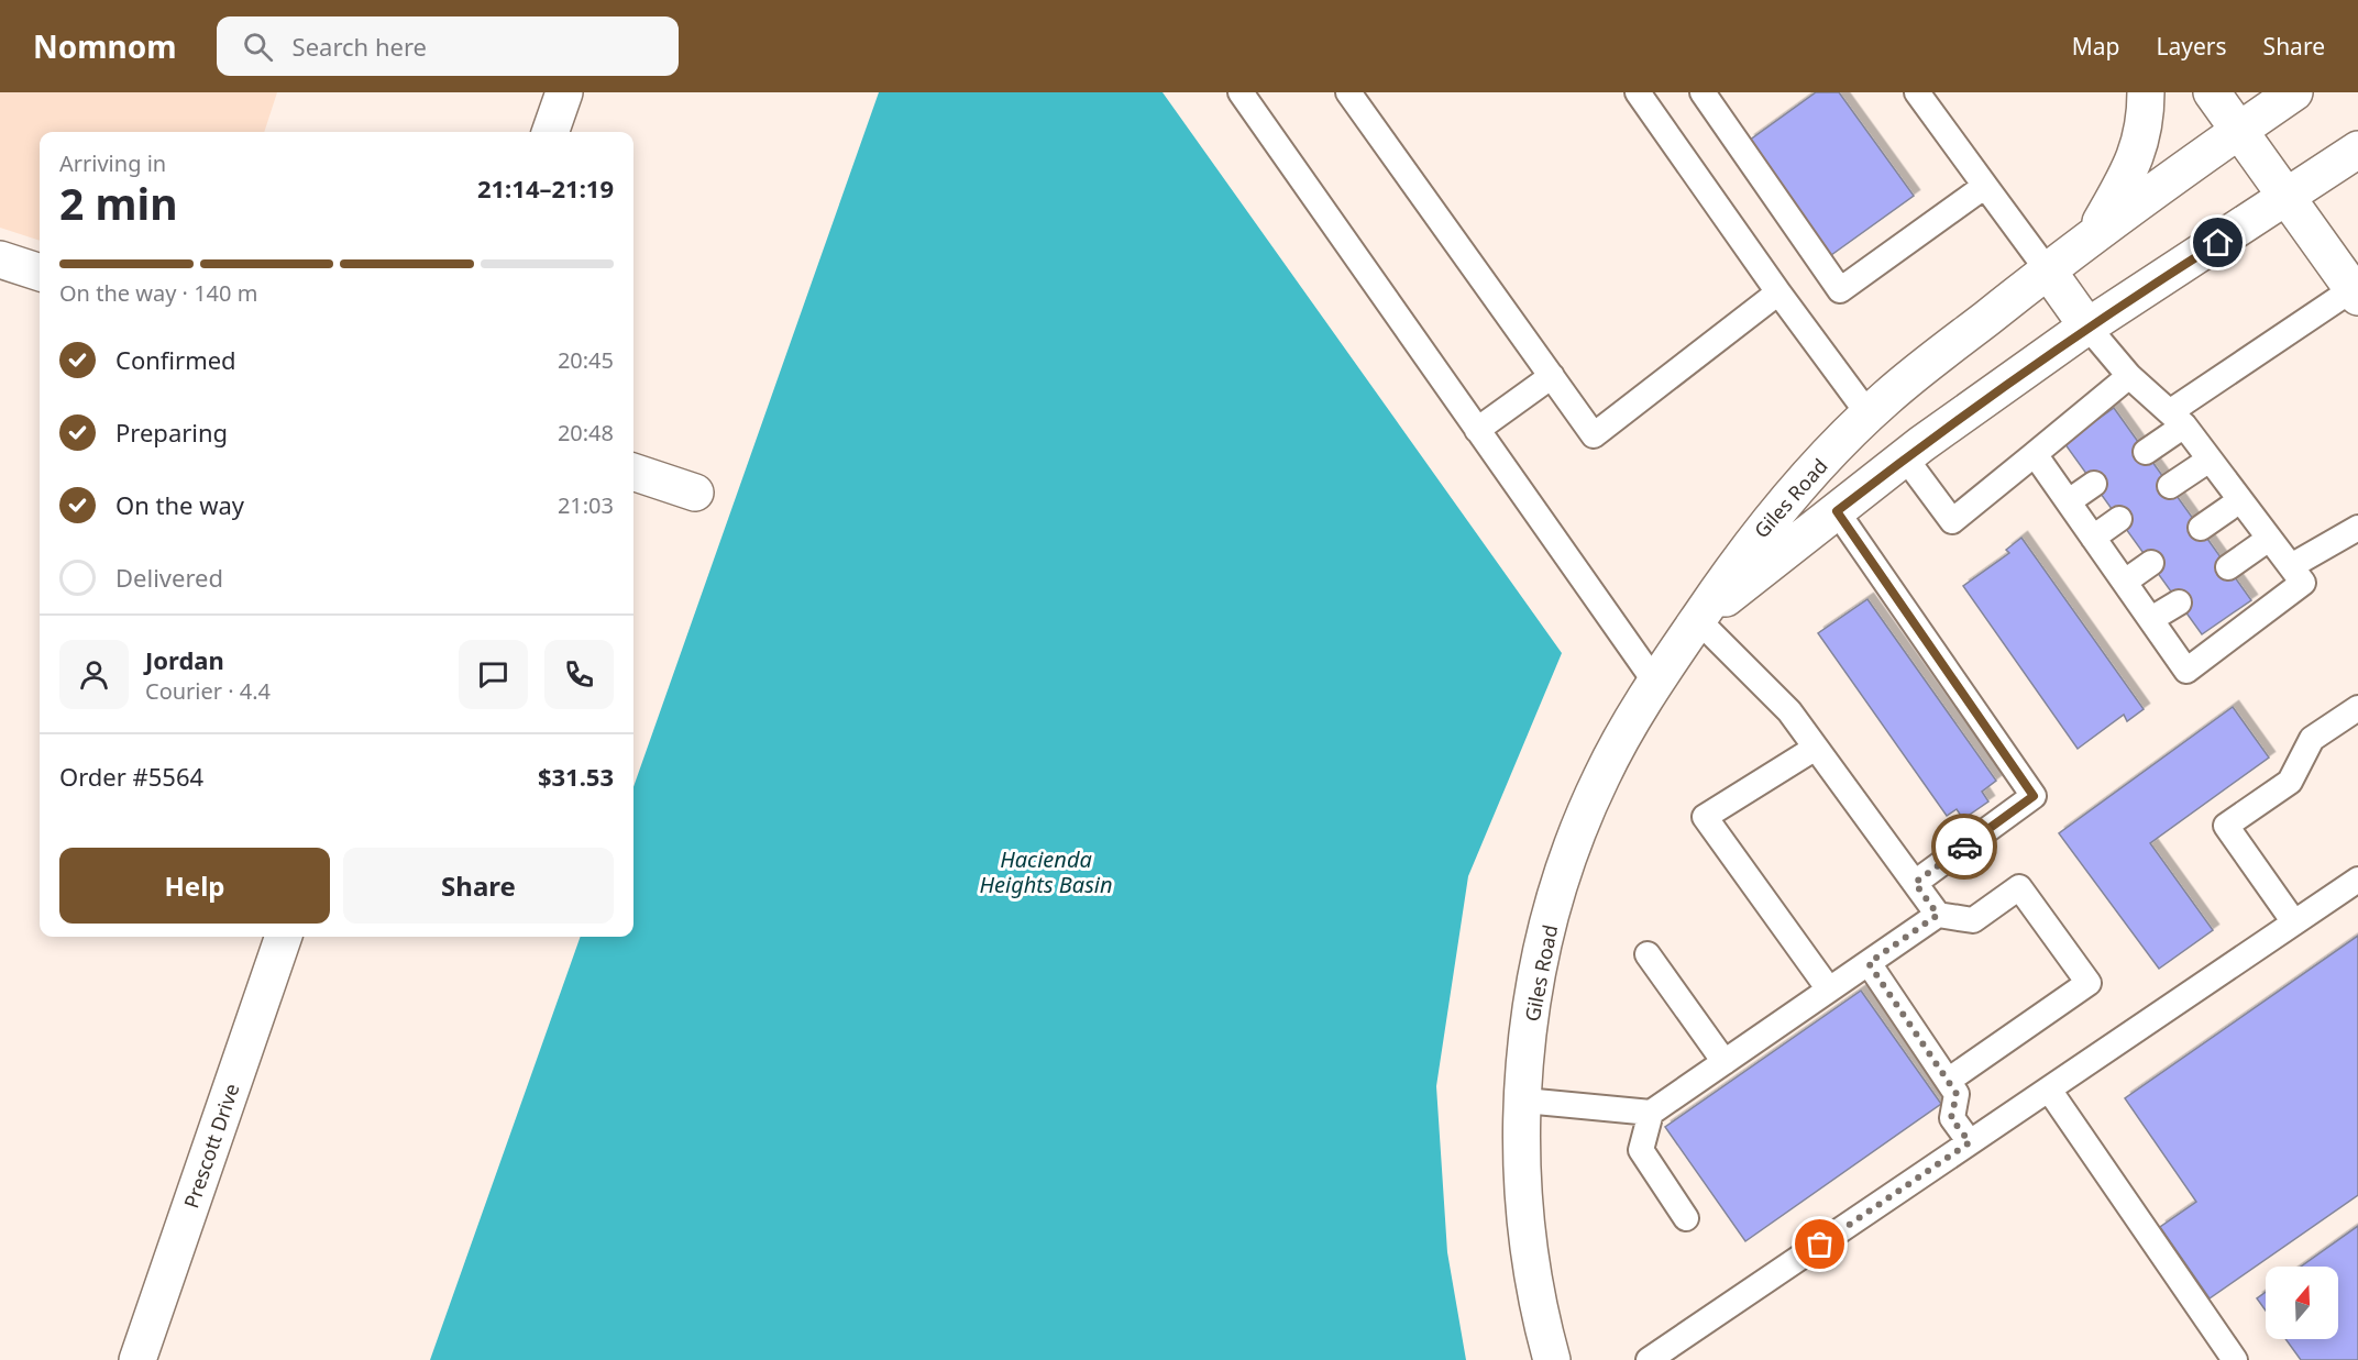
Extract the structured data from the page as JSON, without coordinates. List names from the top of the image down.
{
  "streets": {
    "street": ["Giles Road", "Prescott Drive"]
  },
  "water": ["Hacienda Heights Basin"],
  "north": "top",
  "page": {
    "header": "Nomnom",
    "search": "Search here",
    "nav": ["Map", "Layers", "Share"],
    "heading": ["2 min", "Arriving in", "21:14–21:19"],
    "panel": [
      "Jordan",
      "Courier · 4.4",
      "Order #5564",
      "$31.53"
    ],
    "bar": "On the way · 140 m",
    "list": [
      ["Confirmed", "20:45"],
      ["Preparing", "20:48"],
      ["On the way", "21:03"],
      "Delivered"
    ],
    "buttons": ["Help", "Share"]
  }
}
